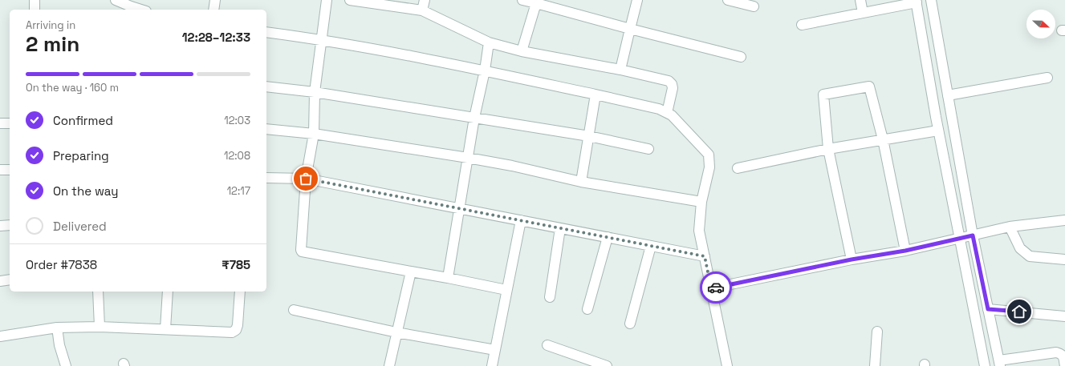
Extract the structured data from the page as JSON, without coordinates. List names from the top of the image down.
{
  "north": "right",
  "page": {
    "heading": ["2 min", "Arriving in", "12:28–12:33"],
    "panel": ["Order #7838", "₹785"],
    "bar": "On the way · 160 m",
    "list": [
      ["Confirmed", "12:03"],
      ["Preparing", "12:08"],
      ["On the way", "12:17"],
      "Delivered"
    ]
  }
}
